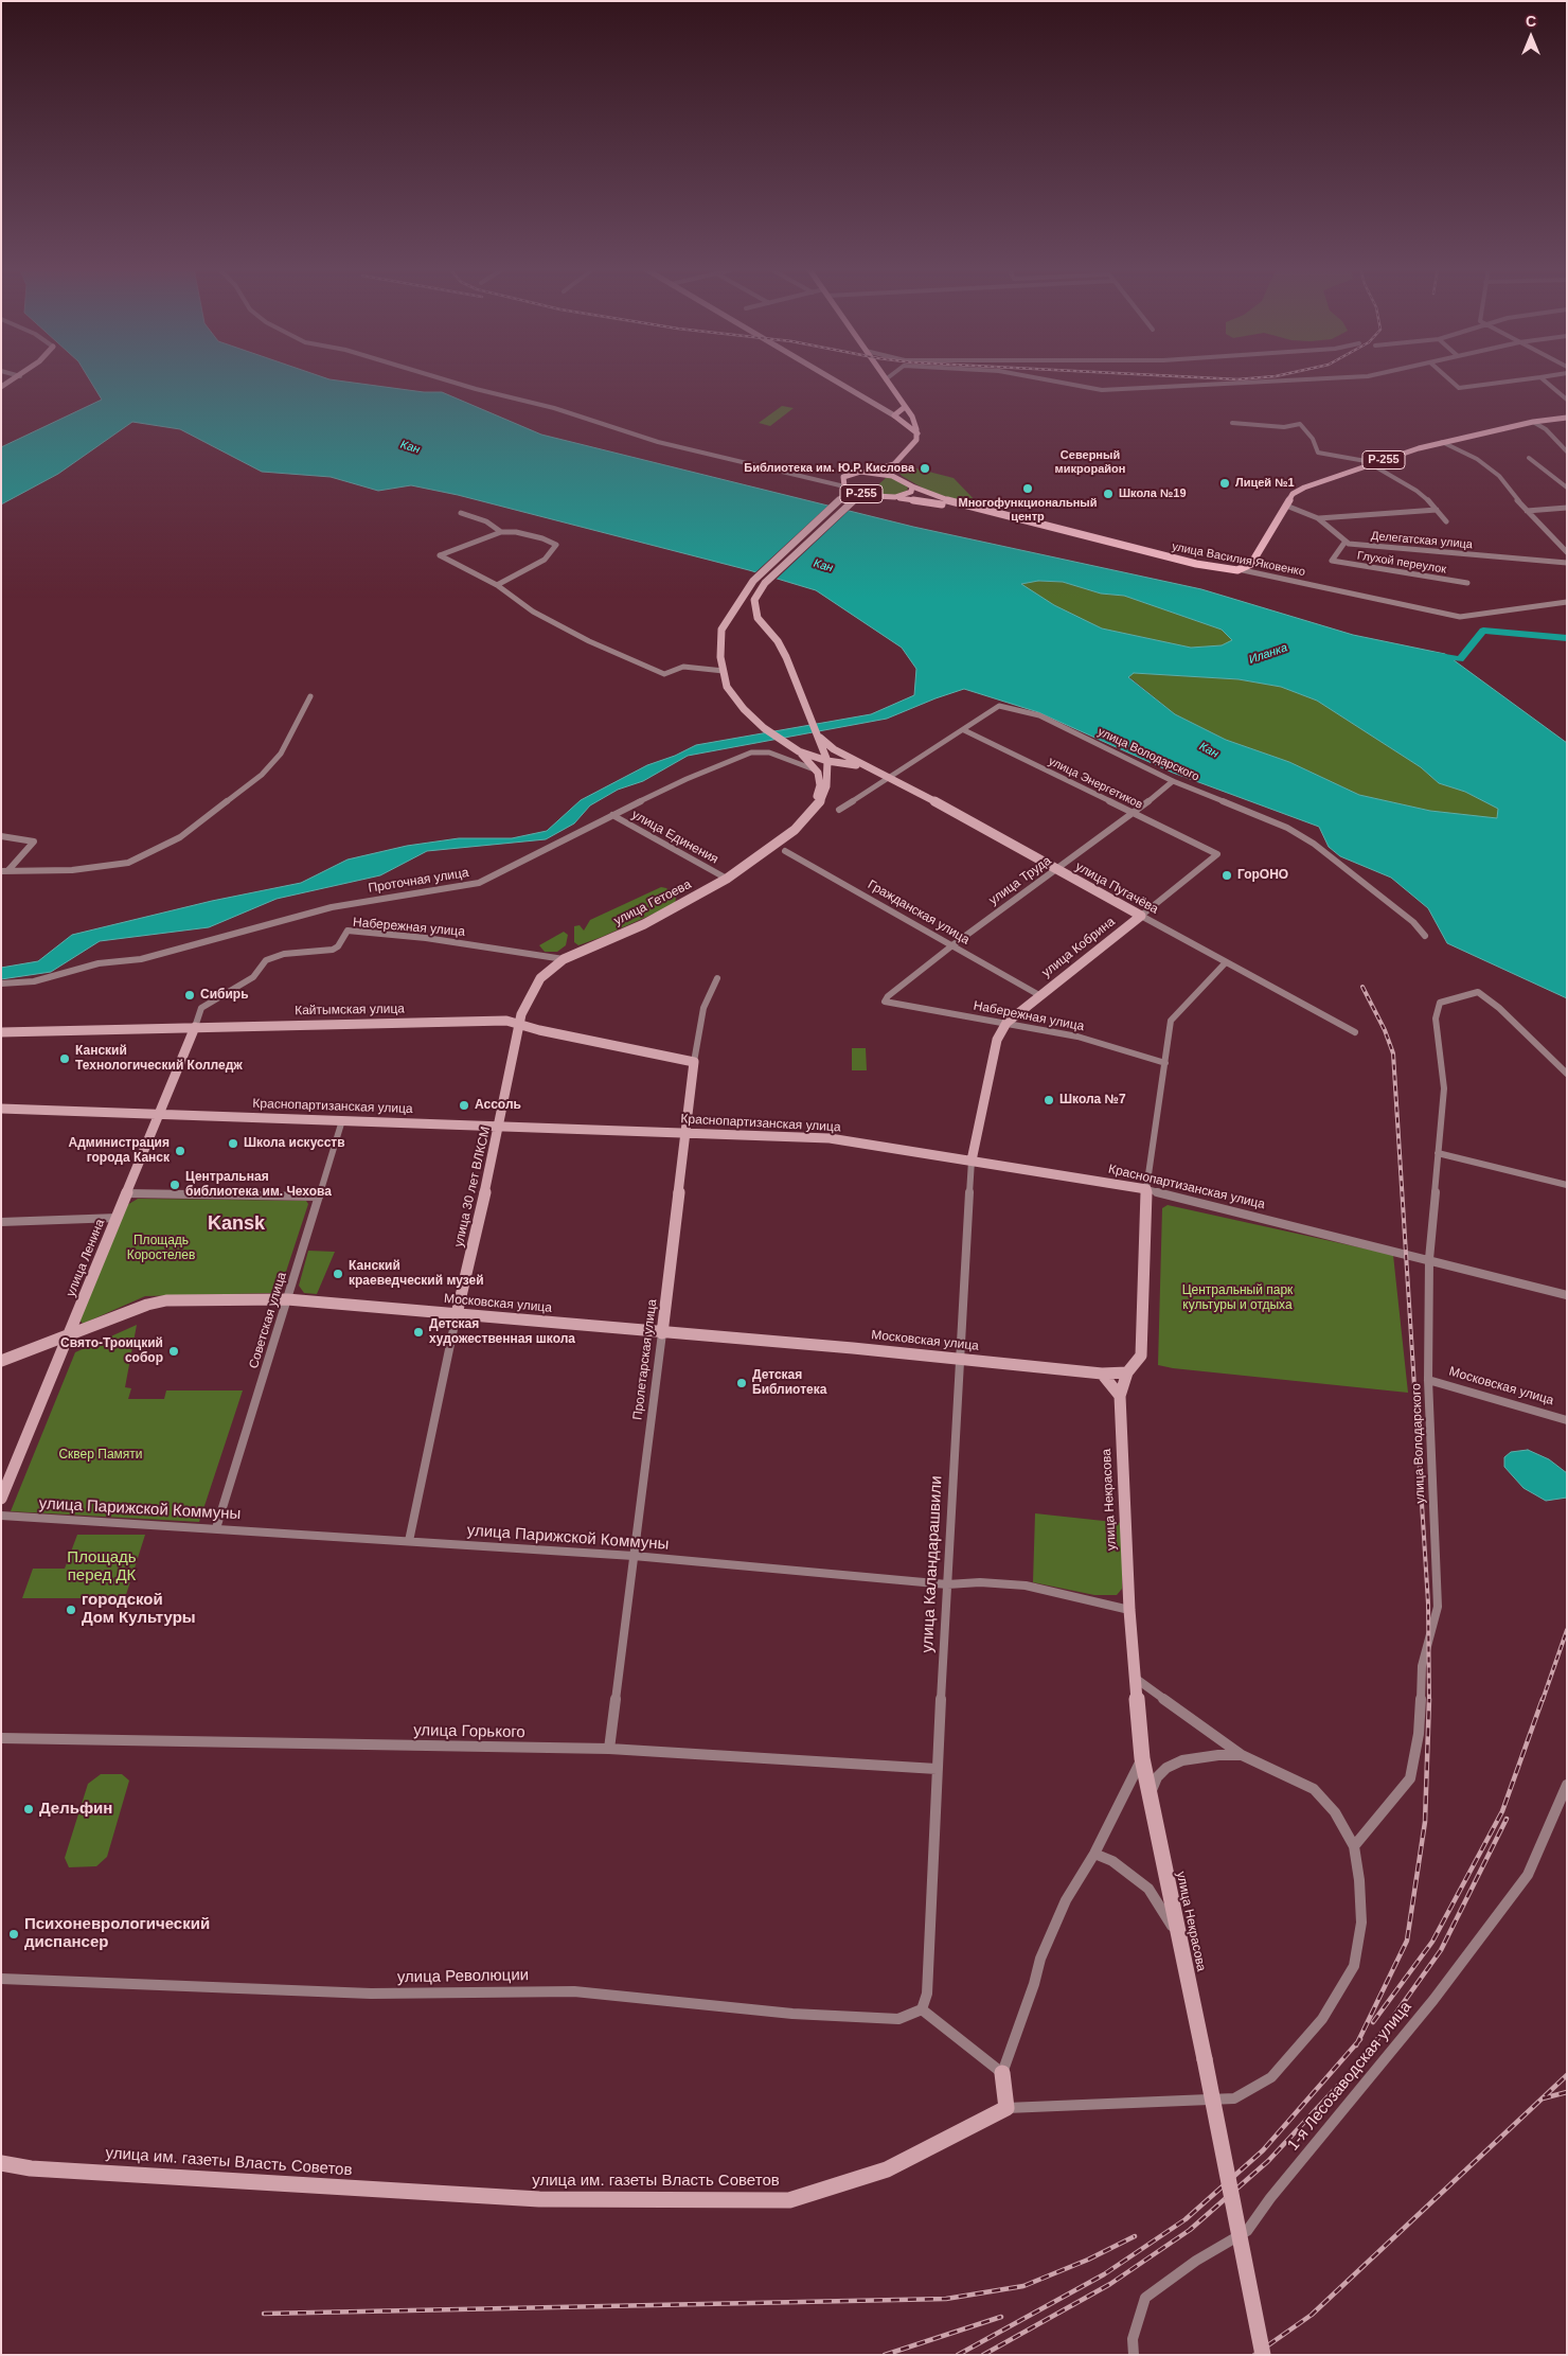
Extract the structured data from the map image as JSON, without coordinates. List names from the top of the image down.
{
  "streets": {
    "main road": ["Р-255", "улица Василия Яковенко"],
    "street": [
      "Делегатская улица",
      "Глухой переулок",
      "улица Володарского",
      "улица Энергетиков",
      "улица Единения",
      "Проточная улица",
      "улица Труда",
      "улица Пугачёва",
      "улица Гетоева",
      "Гражданская улица",
      "Набережная улица",
      "улица Кобрина",
      "Кайтымская улица",
      "Краснопартизанская улица",
      "улица 30 лет ВЛКСМ",
      "улица Ленина",
      "Московская улица",
      "Советская улица",
      "Пролетарская улица",
      "улица Некрасова",
      "улица Парижской Коммуны",
      "улица Каландарашвили",
      "улица Горького",
      "улица Революции",
      "1-я Лесозаводская улица",
      "улица им. газеты Власть Советов"
    ]
  },
  "crossings": [
    ["Р-255", "улица Василия Яковенко"],
    ["Р-255", "улица Пугачёва"],
    ["Делегатская улица", "Глухой переулок"],
    ["улица Володарского", "улица Энергетиков"],
    ["улица Володарского", "улица Труда"],
    ["улица Володарского", "Краснопартизанская улица"],
    ["улица Володарского", "Московская улица"],
    ["улица Энергетиков", "улица Труда"],
    ["улица Энергетиков", "улица Кобрина"],
    ["улица Единения", "Проточная улица"],
    ["улица Единения", "улица Гетоева"],
    ["улица Труда", "улица Пугачёва"],
    ["улица Труда", "Гражданская улица"],
    ["улица Труда", "Набережная улица"],
    ["улица Пугачёва", "улица Кобрина"],
    ["улица Пугачёва", "улица Некрасова"],
    ["улица Гетоева", "Набережная улица"],
    ["улица Гетоева", "Кайтымская улица"],
    ["улица Гетоева", "улица 30 лет ВЛКСМ"],
    ["Гражданская улица", "улица Кобрина"],
    ["Набережная улица", "улица Кобрина"],
    ["Набережная улица", "Кайтымская улица"],
    ["Набережная улица", "улица Ленина"],
    ["Набережная улица", "улица Некрасова"],
    ["Набережная улица", "улица Каландарашвили"],
    ["улица Кобрина", "улица Каландарашвили"],
    ["Кайтымская улица", "улица 30 лет ВЛКСМ"],
    ["Кайтымская улица", "улица Ленина"],
    ["Кайтымская улица", "Пролетарская улица"],
    ["Краснопартизанская улица", "улица 30 лет ВЛКСМ"],
    ["Краснопартизанская улица", "улица Ленина"],
    ["Краснопартизанская улица", "Советская улица"],
    ["Краснопартизанская улица", "Пролетарская улица"],
    ["Краснопартизанская улица", "улица Некрасова"],
    ["Краснопартизанская улица", "улица Каландарашвили"],
    ["улица 30 лет ВЛКСМ", "Московская улица"],
    ["улица 30 лет ВЛКСМ", "улица Парижской Коммуны"],
    ["улица Ленина", "Московская улица"],
    ["Московская улица", "Советская улица"],
    ["Московская улица", "Пролетарская улица"],
    ["Московская улица", "улица Некрасова"],
    ["Московская улица", "улица Каландарашвили"],
    ["Советская улица", "улица Парижской Коммуны"],
    ["Пролетарская улица", "улица Парижской Коммуны"],
    ["Пролетарская улица", "улица Горького"],
    ["улица Некрасова", "улица Парижской Коммуны"],
    ["улица Парижской Коммуны", "улица Каландарашвили"],
    ["улица Каландарашвили", "улица Горького"],
    ["улица Каландарашвили", "улица Революции"]
  ],
  "districts": ["Северный микрорайон", "Kansk"],
  "water": ["Кан", "Иланка"],
  "parks": [
    "Площадь Коростелев",
    "Центральный парк культуры и отдыха",
    "Сквер Памяти",
    "Площадь перед ДК"
  ],
  "places": [
    "Библиотека им. Ю.Р. Кислова",
    "Лицей №1",
    "Многофункциональный центр",
    "Школа №19",
    "ГорОНО",
    "Сибирь",
    "Канский Технологический Колледж",
    "Школа №7",
    "Ассоль",
    "Школа искусств",
    "Администрация города Канск",
    "Центральная библиотека им. Чехова",
    "Канский краеведческий музей",
    "Детская художественная школа",
    "Свято-Троицкий собор",
    "Детская Библиотека",
    "городской Дом Культуры",
    "Дельфин",
    "Психоневрологический диспансер"
  ],
  "north": "top"
}
